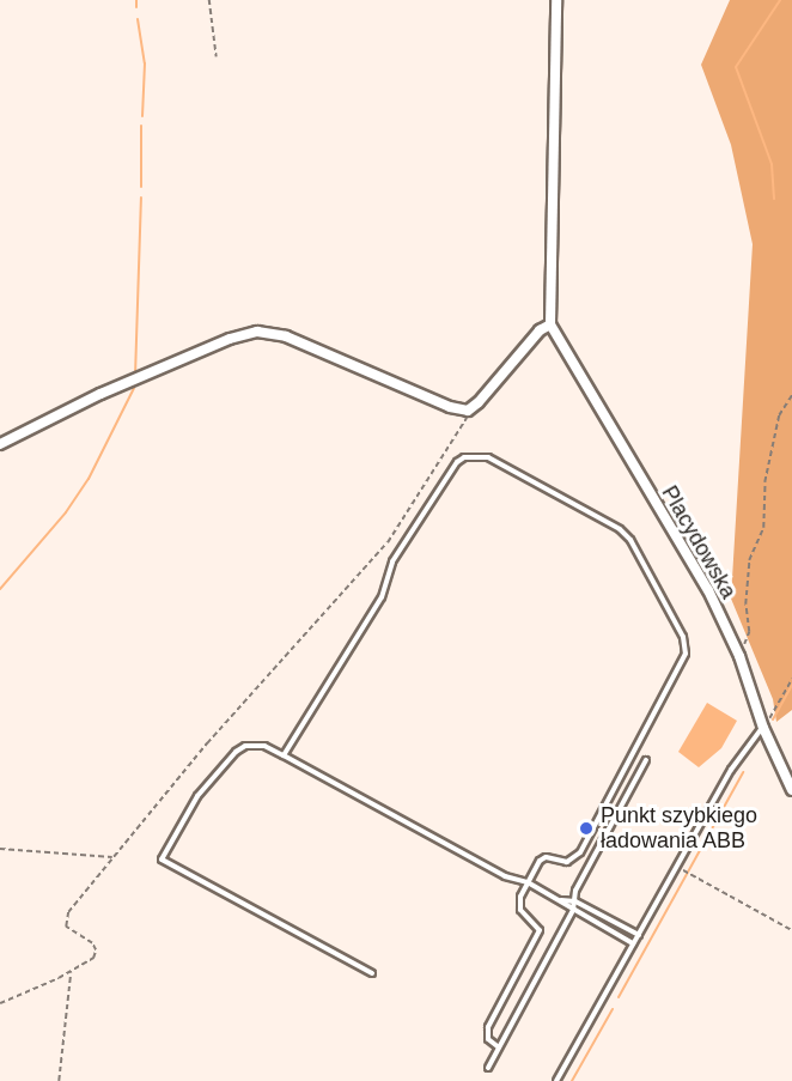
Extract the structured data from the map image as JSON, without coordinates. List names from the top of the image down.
{
  "streets": {
    "street": ["Placydowska"]
  },
  "places": ["Punkt szybkiego ładowania ABB"]
}
